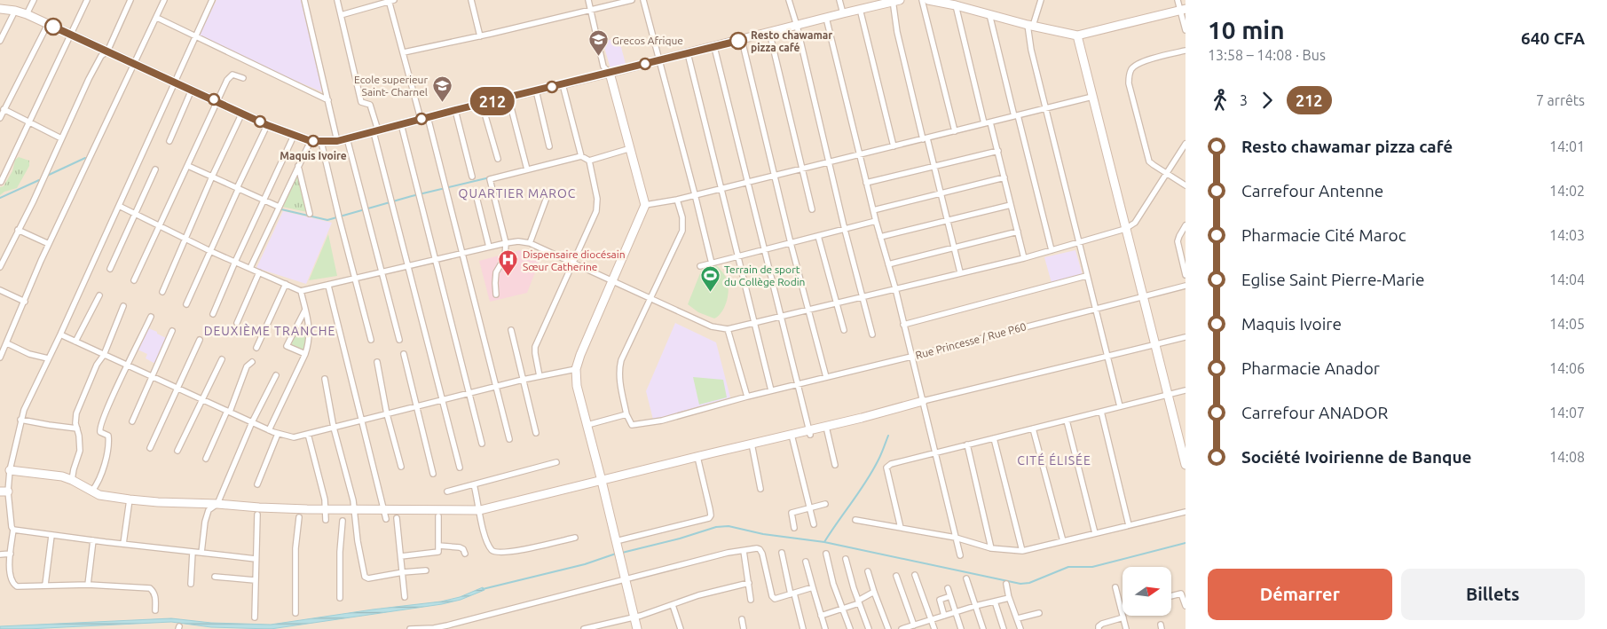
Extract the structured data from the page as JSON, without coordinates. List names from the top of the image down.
{
  "streets": {
    "street": ["Rue Princesse / Rue P60"]
  },
  "districts": ["QUARTIER MAROC", "DEUXIÈME TRANCHE", "CITÉ ÉLISÉE"],
  "places": {
    "other": ["Resto chawamar pizza café", "Maquis Ivoire"],
    "school or university": ["Grecos Afrique", "Ecole superieur Saint- Charnel"],
    "hospital": ["Dispensaire diocésain Sœur Catherine"],
    "sports": ["Terrain de sport du Collège Rodin"]
  },
  "lines": ["bus line 212"],
  "north": "right",
  "page": {
    "on_map": "212",
    "heading": ["10 min", "13:58 – 14:08 · Bus", "640 CFA"],
    "legs": ["3", "212", "7 arrêts"],
    "list": [
      {
        "name": "Resto chawamar pizza café",
        "value": "14:01"
      },
      {
        "name": "Carrefour Antenne",
        "value": "14:02"
      },
      {
        "name": "Pharmacie Cité Maroc",
        "value": "14:03"
      },
      {
        "name": "Eglise Saint Pierre-Marie",
        "value": "14:04"
      },
      {
        "name": "Maquis Ivoire",
        "value": "14:05"
      },
      {
        "name": "Pharmacie Anador",
        "value": "14:06"
      },
      {
        "name": "Carrefour ANADOR",
        "value": "14:07"
      },
      {
        "name": "Société Ivoirienne de Banque",
        "value": "14:08"
      }
    ],
    "buttons": ["Démarrer", "Billets"]
  }
}
